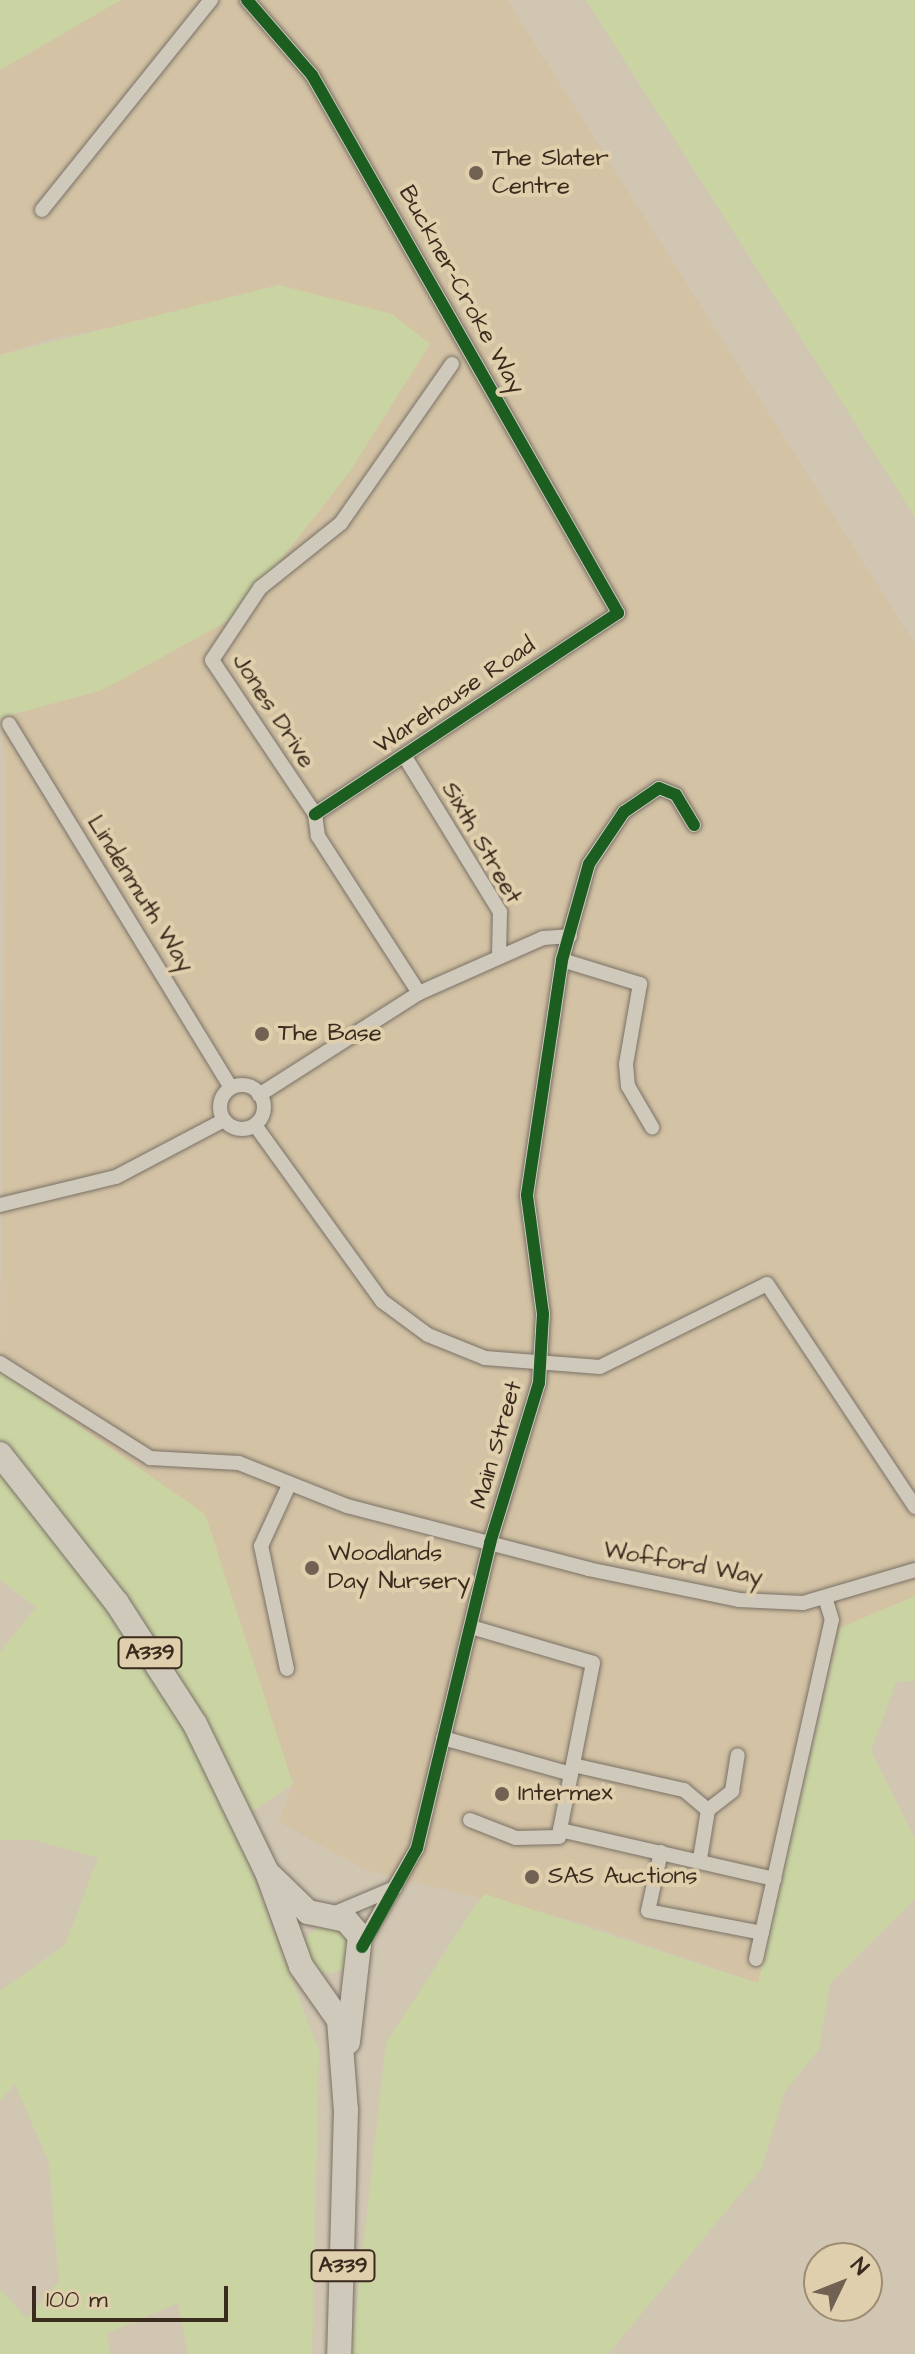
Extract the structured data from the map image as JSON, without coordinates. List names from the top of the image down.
{
  "streets": {
    "highway": ["A339"],
    "street": [
      "Buckner-Croke Way",
      "Warehouse Road",
      "Jones Drive",
      "Sixth Street",
      "Lindenmuth Way",
      "Main Street",
      "Wofford Way"
    ]
  },
  "crossings": [
    ["Buckner-Croke Way", "Warehouse Road"],
    ["Warehouse Road", "Jones Drive"],
    ["Warehouse Road", "Sixth Street"],
    ["Main Street", "Wofford Way"],
    ["Main Street", "A339"]
  ],
  "places": [
    "The Slater Centre",
    "The Base",
    "Woodlands Day Nursery",
    "Intermex",
    "SAS Auctions"
  ],
  "scale_bar": "100 m",
  "north": "top right"
}
